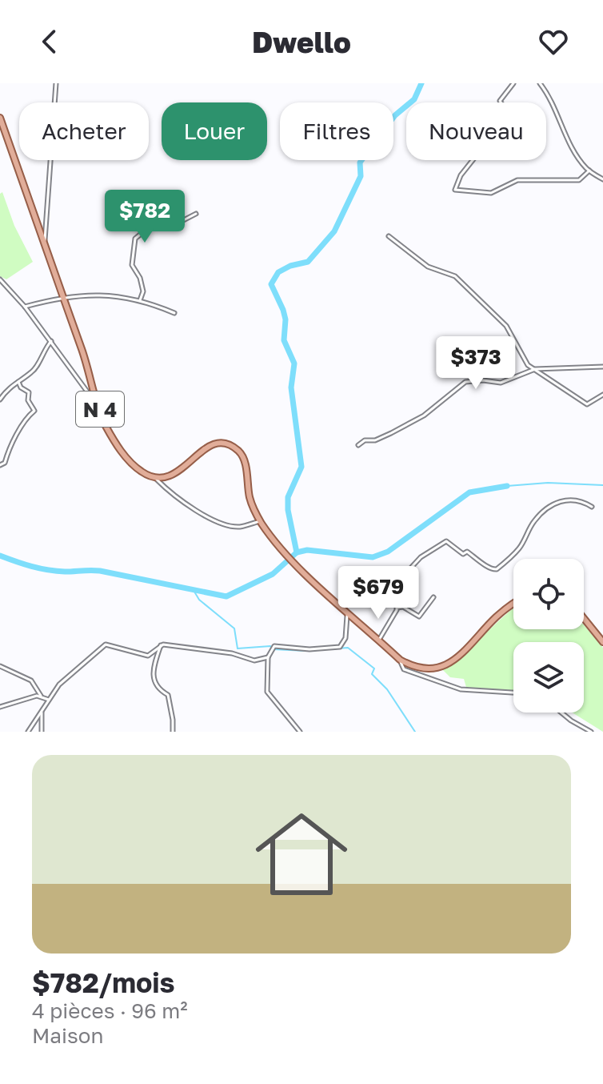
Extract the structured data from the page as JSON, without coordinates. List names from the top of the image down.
{
  "streets": {
    "main road": ["N 4"]
  },
  "page": {
    "header": "Dwello",
    "chip": [
      "Acheter",
      "Louer",
      "Filtres",
      "Nouveau"
    ],
    "price": ["$782", "$373", "$679"],
    "list": [
      {
        "name": "$782/mois",
        "note": "4 pièces · 96 m² · Maison"
      }
    ]
  }
}
